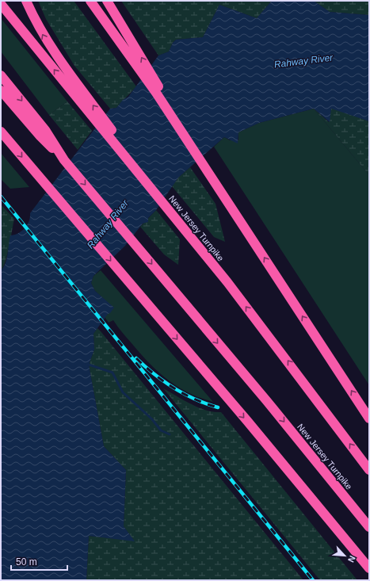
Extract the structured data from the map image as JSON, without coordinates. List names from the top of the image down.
{
  "streets": {
    "highway": ["New Jersey Turnpike"]
  },
  "water": ["Rahway River"],
  "scale_bar": "50 m",
  "north": "bottom right"
}
